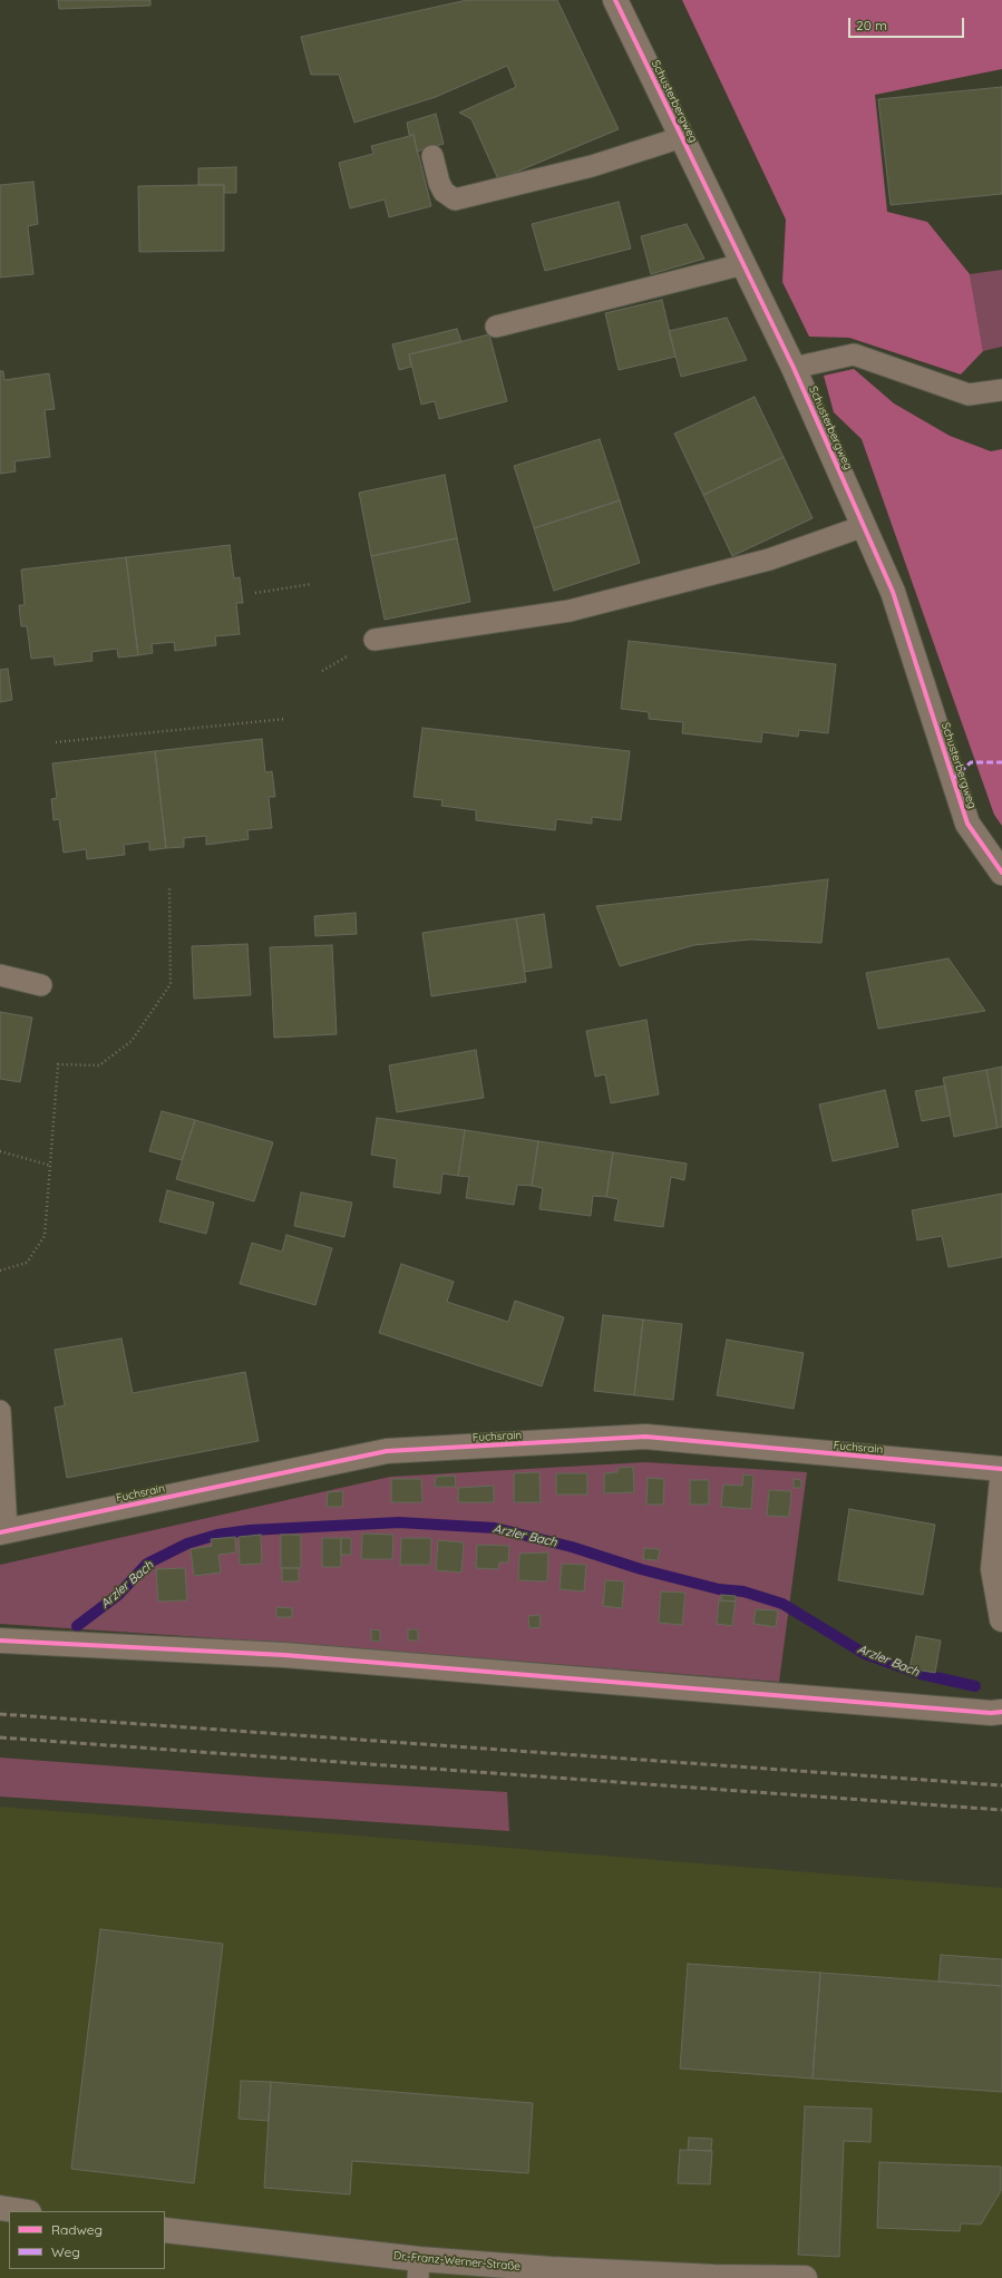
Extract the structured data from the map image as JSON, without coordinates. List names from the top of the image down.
{
  "streets": {
    "street": ["Schusterbergweg", "Fuchsrain", "Dr.-Franz-Werner-Straße"]
  },
  "water": ["Arzler Bach"],
  "legend": ["Radweg", "Weg"],
  "scale_bar": "20 m"
}
